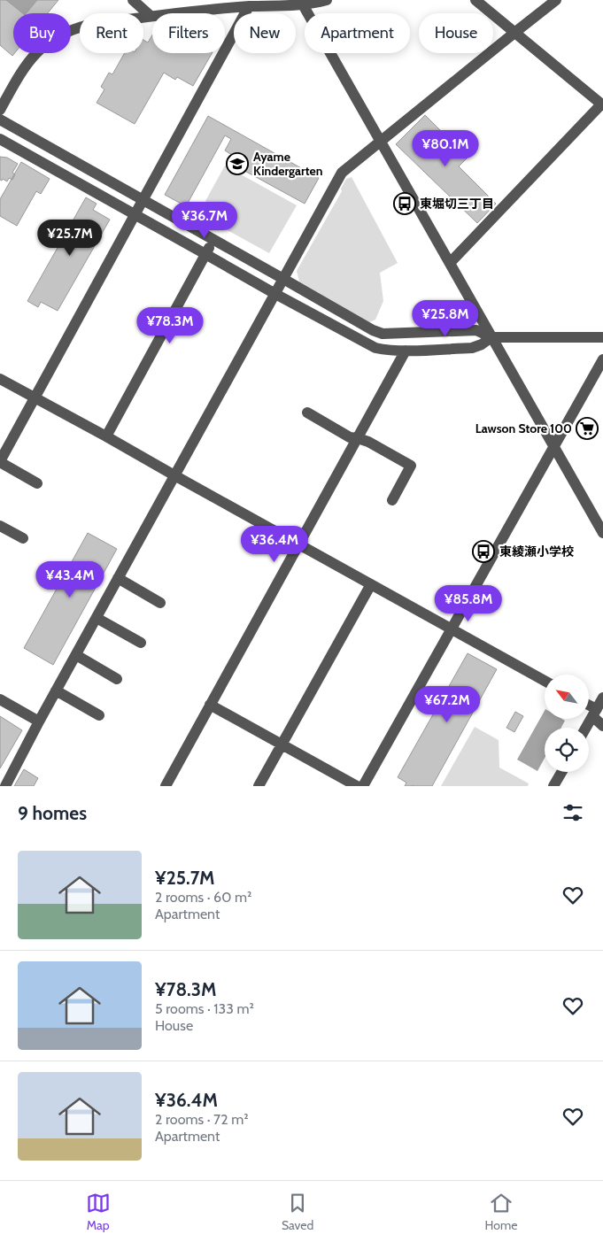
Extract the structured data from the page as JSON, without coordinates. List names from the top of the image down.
{
  "places": {
    "school or university": ["Ayame Kindergarten"],
    "bus stop": ["東堀切三丁目", "東綾瀬小学校"],
    "supermarket": ["Lawson Store 100"]
  },
  "north": "top left",
  "page": {
    "chip": [
      "Buy",
      "Rent",
      "Filters",
      "New",
      "Apartment",
      "House"
    ],
    "price": [
      "¥80.1M",
      "¥36.7M",
      "¥25.7M",
      "¥25.8M",
      "¥78.3M",
      "¥36.4M",
      "¥43.4M",
      "¥85.8M",
      "¥67.2M"
    ],
    "heading": "9 homes",
    "list": [
      {
        "name": "¥25.7M",
        "note": "2 rooms · 60 m² · Apartment"
      },
      {
        "name": "¥78.3M",
        "note": "5 rooms · 133 m² · House"
      },
      {
        "name": "¥36.4M",
        "note": "2 rooms · 72 m² · Apartment"
      }
    ],
    "tabs": ["Map", "Saved", "Home"]
  }
}
